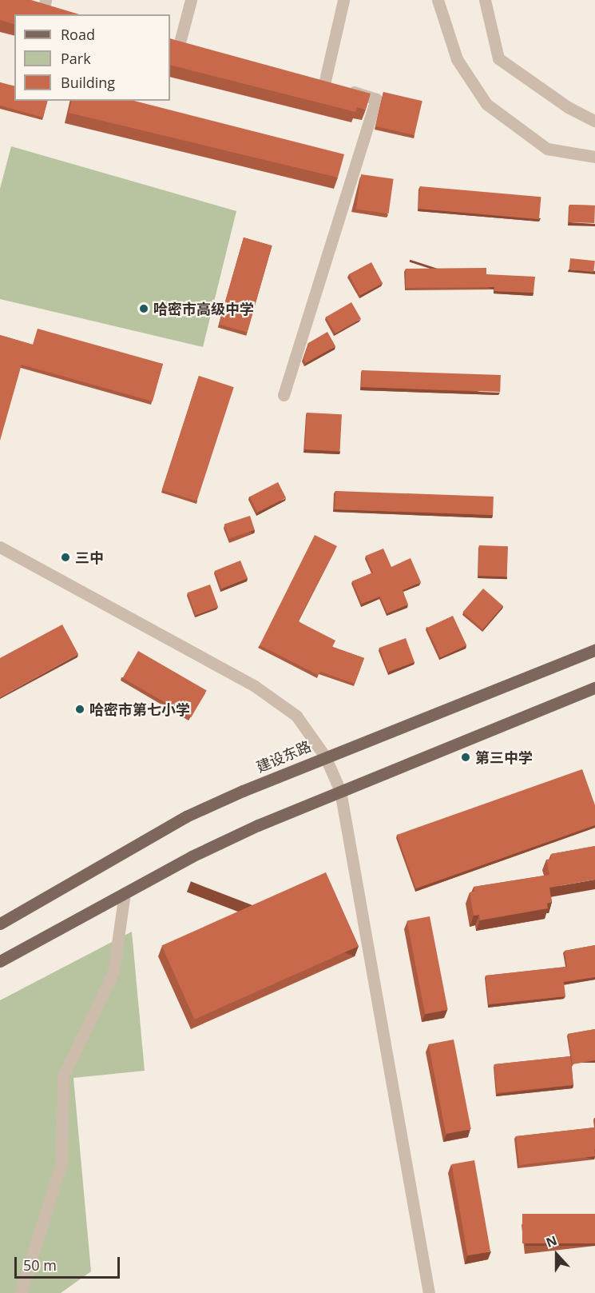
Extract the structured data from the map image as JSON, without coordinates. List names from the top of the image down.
{
  "streets": {
    "main road": ["建设东路"]
  },
  "places": [
    "哈密市高级中学",
    "三中",
    "哈密市第七小学",
    "第三中学"
  ],
  "legend": ["Road", "Park", "Building"],
  "scale_bar": "50 m",
  "north": "top"
}
